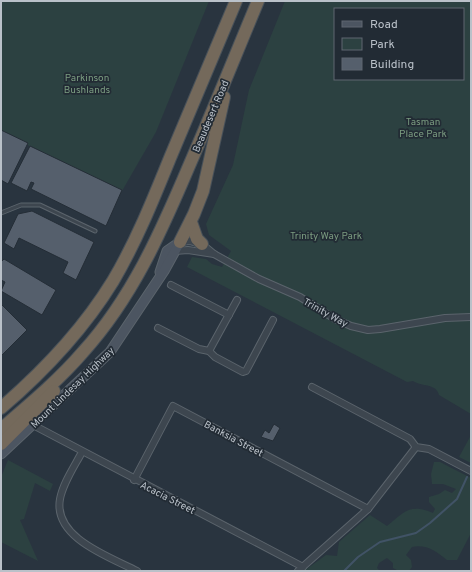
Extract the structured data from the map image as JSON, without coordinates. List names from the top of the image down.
{
  "streets": {
    "highway": ["Beaudesert Road", "Mount Lindesay Highway"],
    "street": ["Trinity Way", "Banksia Street", "Acacia Street"]
  },
  "crossings": [
    ["Beaudesert Road", "Mount Lindesay Highway"],
    ["Trinity Way", "Mount Lindesay Highway"],
    ["Mount Lindesay Highway", "Acacia Street"],
    ["Banksia Street", "Acacia Street"]
  ],
  "parks": ["Parkinson Bushlands", "Tasman Place Park", "Trinity Way Park"],
  "legend": ["Road", "Park", "Building"]
}
